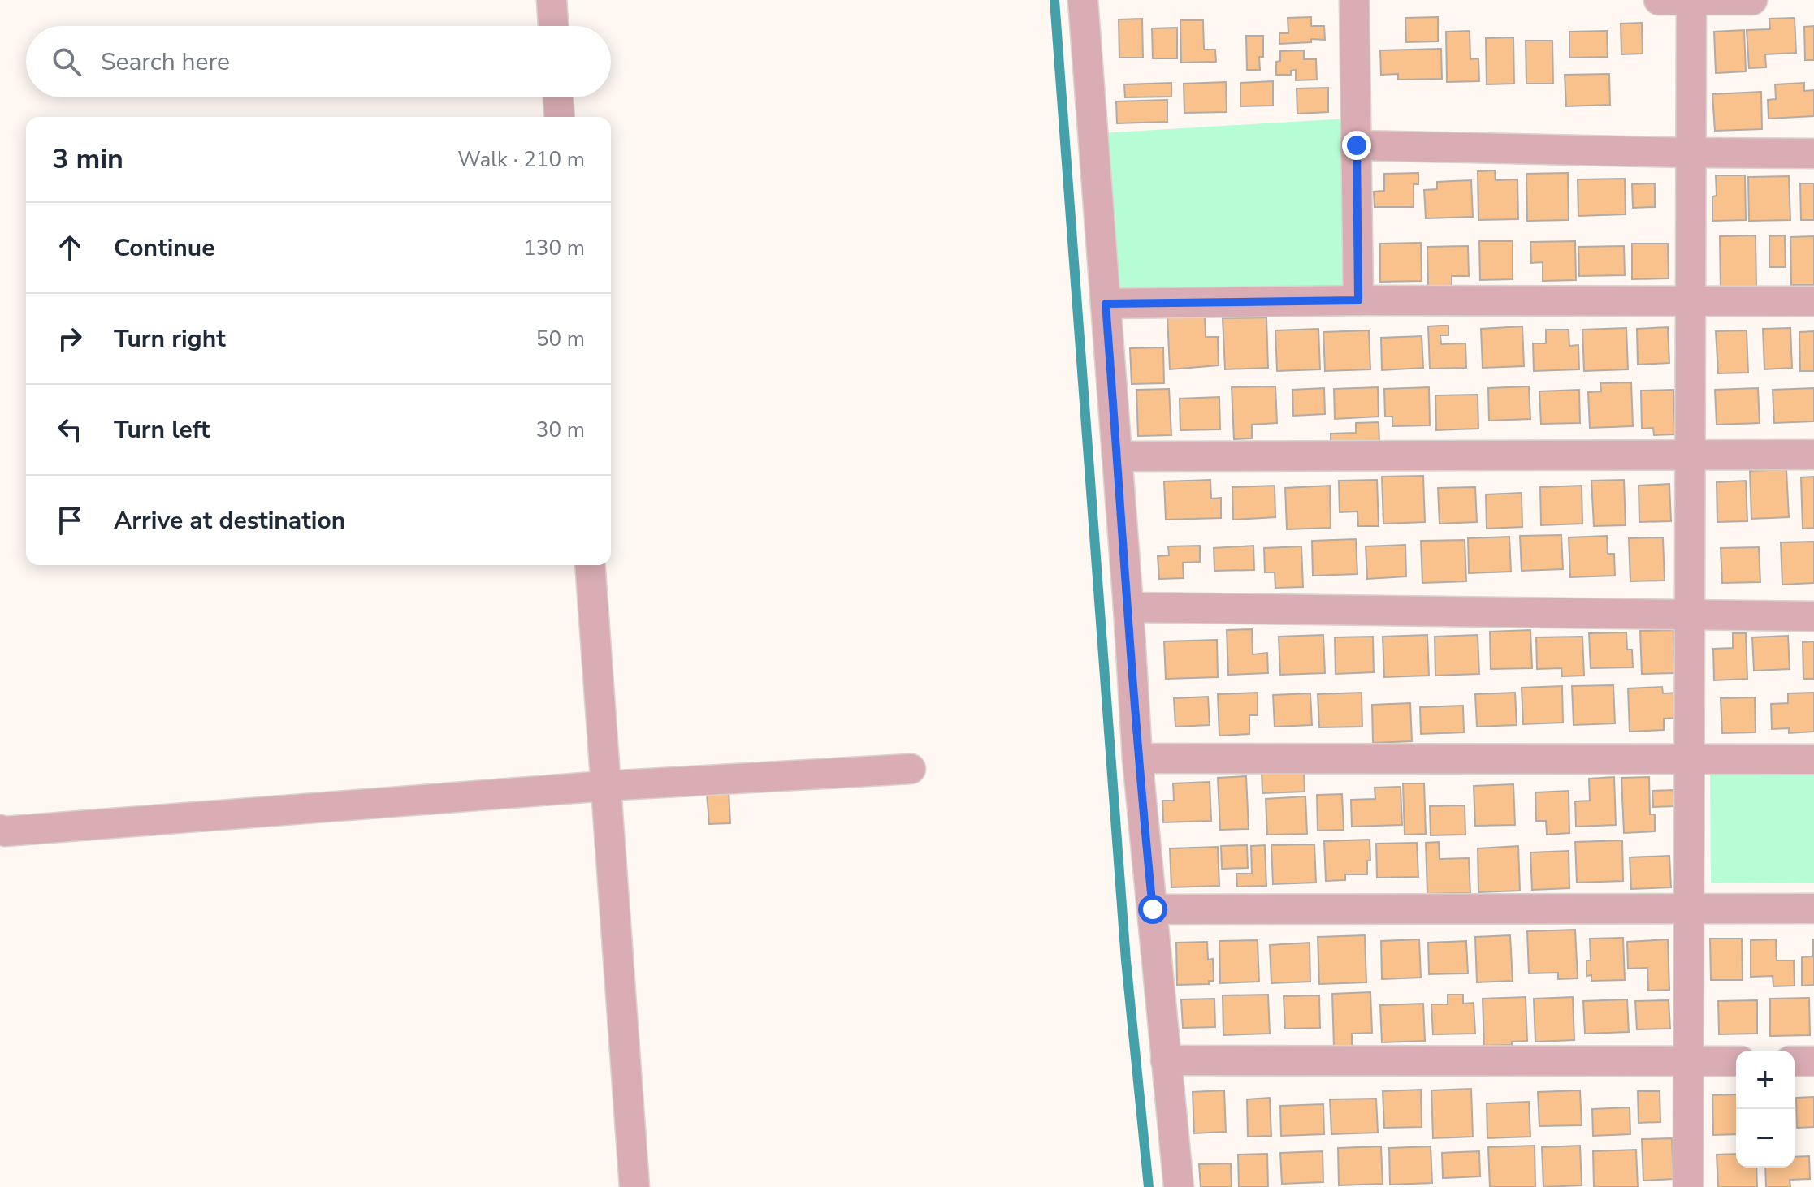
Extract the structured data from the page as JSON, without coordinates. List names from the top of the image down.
{
  "page": {
    "search": "Search here",
    "heading": ["3 min", "Walk · 210 m"],
    "list": [
      ["Continue", "130 m"],
      ["Turn right", "50 m"],
      ["Turn left", "30 m"],
      "Arrive at destination"
    ],
    "map_buttons": ["+", "−"]
  }
}
